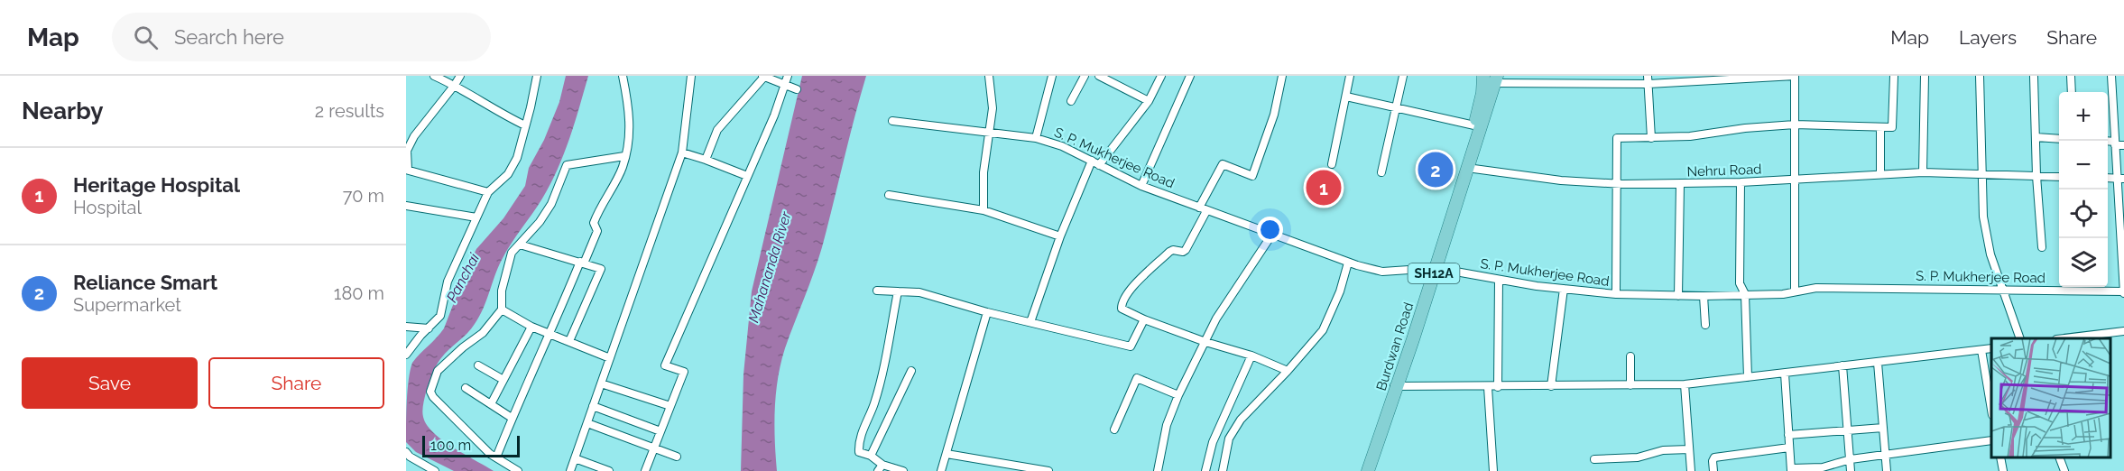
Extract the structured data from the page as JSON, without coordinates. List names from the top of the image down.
{
  "streets": {
    "main road": ["SH12A", "Burdwan Road"],
    "street": ["S. P. Mukherjee Road", "Nehru Road"]
  },
  "crossings": [
    ["S. P. Mukherjee Road", "Burdwan Road"],
    ["Nehru Road", "Burdwan Road"]
  ],
  "water": ["Mahananda River", "Panchai"],
  "scale_bar": "100 m",
  "page": {
    "header": "Map",
    "search": "Search here",
    "nav": ["Map", "Layers", "Share"],
    "heading": ["Nearby", "2 results"],
    "map_buttons": ["+", "−"],
    "list": [
      {
        "mark": "1",
        "name": "Heritage Hospital",
        "note": "Hospital",
        "value": "70 m"
      },
      {
        "mark": "2",
        "name": "Reliance Smart",
        "note": "Supermarket",
        "value": "180 m"
      }
    ],
    "pins": ["2", "1"],
    "buttons": ["Save", "Share"],
    "scale": "100 m"
  }
}
